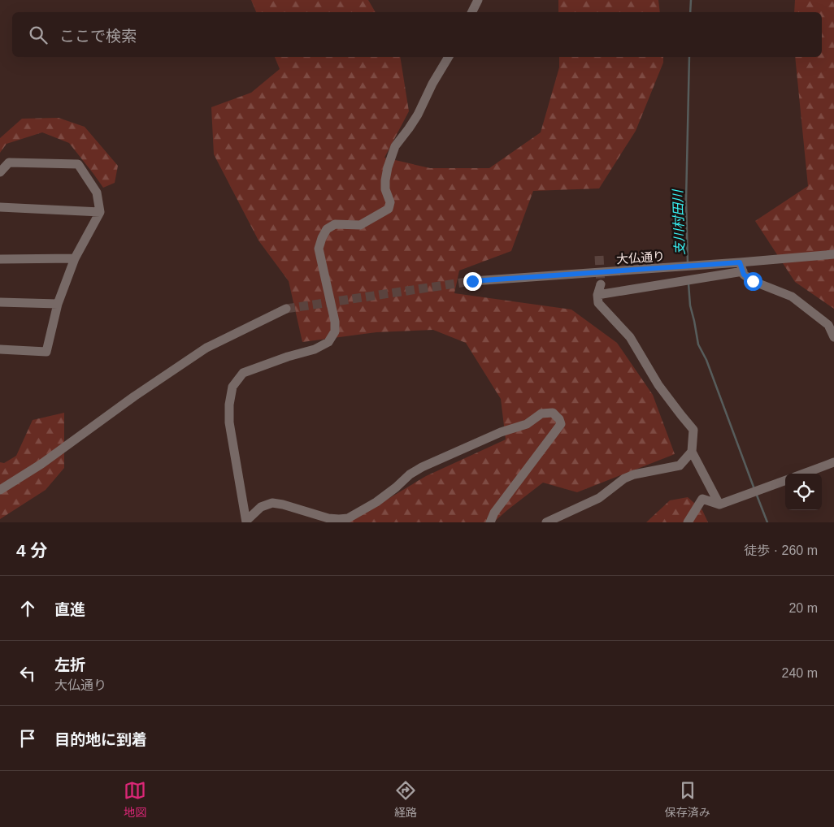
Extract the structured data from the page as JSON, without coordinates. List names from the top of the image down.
{
  "streets": {
    "street": ["大仏通り"]
  },
  "water": ["支川村田川"],
  "page": {
    "search": "ここで検索",
    "heading": ["4 分", "徒歩 · 260 m"],
    "list": [
      ["直進", "20 m"],
      ["左折", "大仏通り", "240 m"],
      "目的地に到着"
    ],
    "nav": ["地図", "経路", "保存済み"]
  }
}
